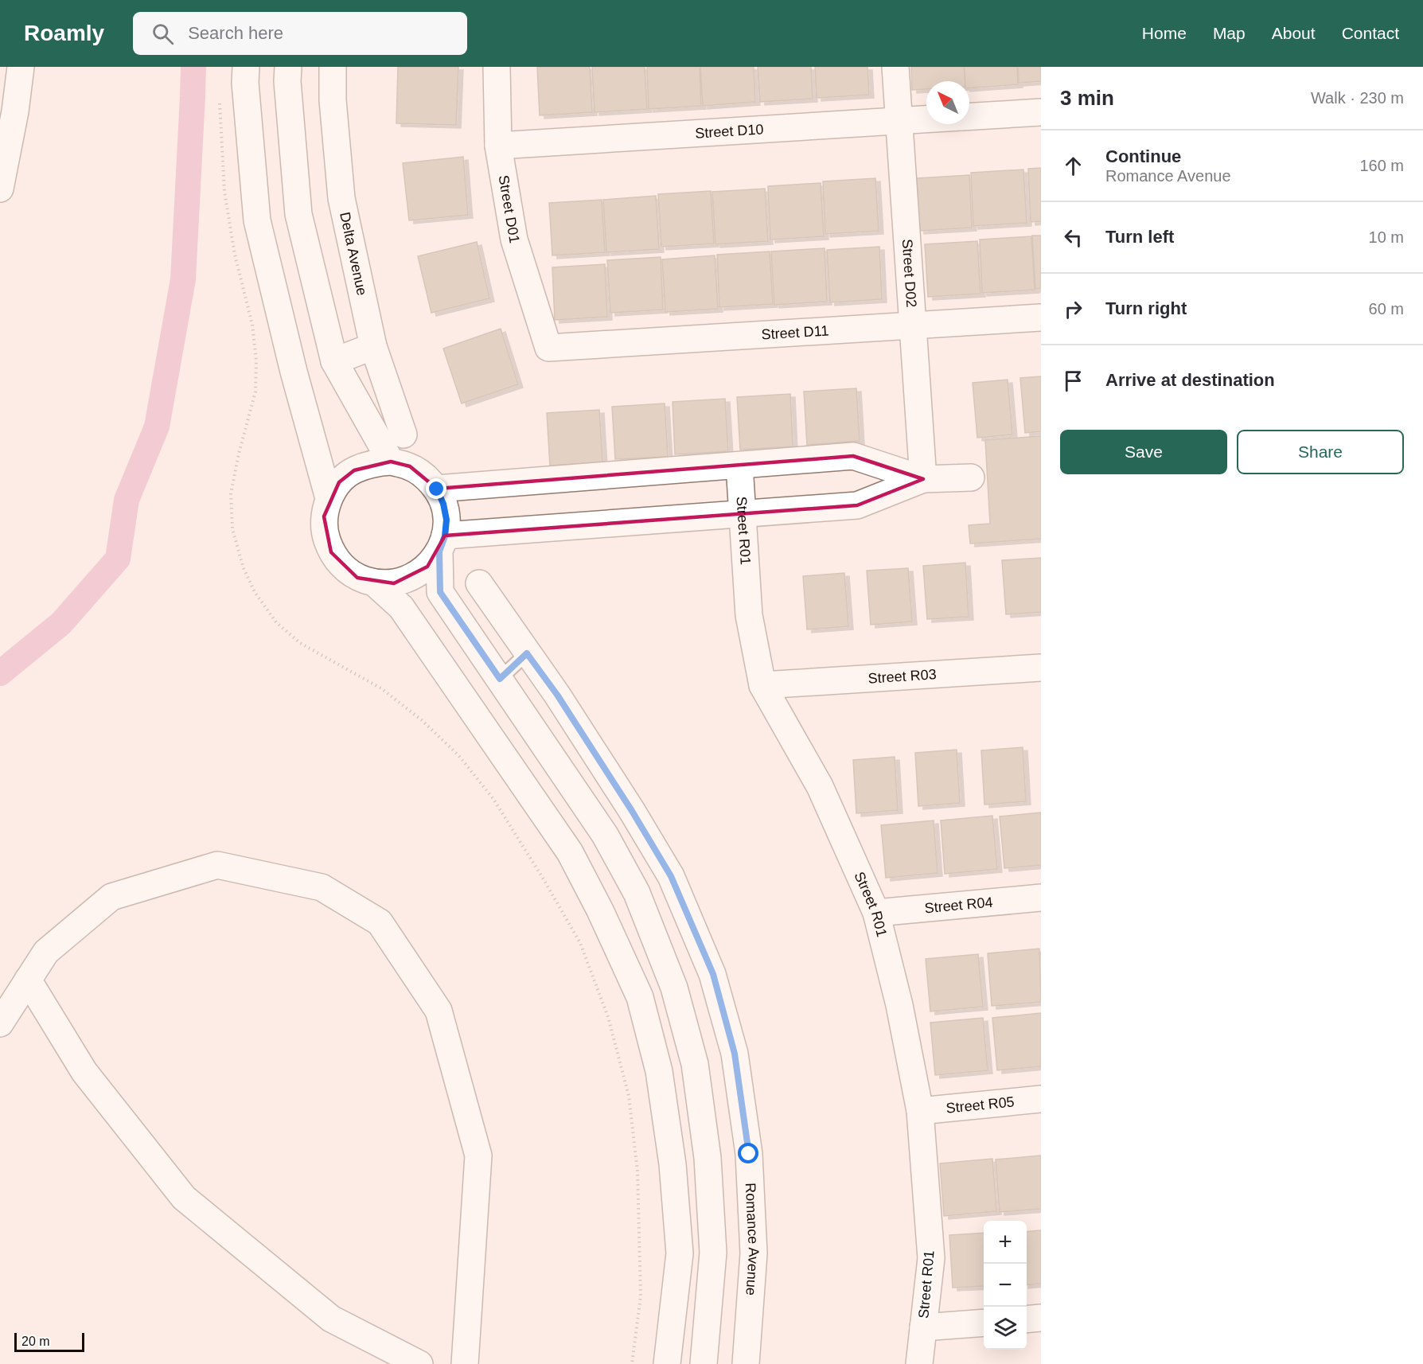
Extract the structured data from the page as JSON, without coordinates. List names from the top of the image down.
{
  "streets": {
    "street": [
      "Street D10",
      "Street D01",
      "Delta Avenue",
      "Street D02",
      "Street D11",
      "Street R01",
      "Street R03",
      "Street R04",
      "Street R05",
      "Romance Avenue"
    ]
  },
  "crossings": [
    ["Street D10", "Street D01"],
    ["Street D10", "Street D02"],
    ["Street D01", "Street D11"],
    ["Street D02", "Street D11"],
    ["Street R01", "Street R03"],
    ["Street R01", "Street R04"],
    ["Street R01", "Street R05"]
  ],
  "scale_bar": "20 m",
  "north": "top left",
  "page": {
    "header": "Roamly",
    "search": "Search here",
    "nav": [
      "Home",
      "Map",
      "About",
      "Contact"
    ],
    "heading": ["3 min", "Walk · 230 m"],
    "list": [
      ["Continue", "Romance Avenue", "160 m"],
      ["Turn left", "10 m"],
      ["Turn right", "60 m"],
      "Arrive at destination"
    ],
    "buttons": ["Save", "Share"],
    "map_buttons": ["+", "−"],
    "scale": "20 m"
  }
}
